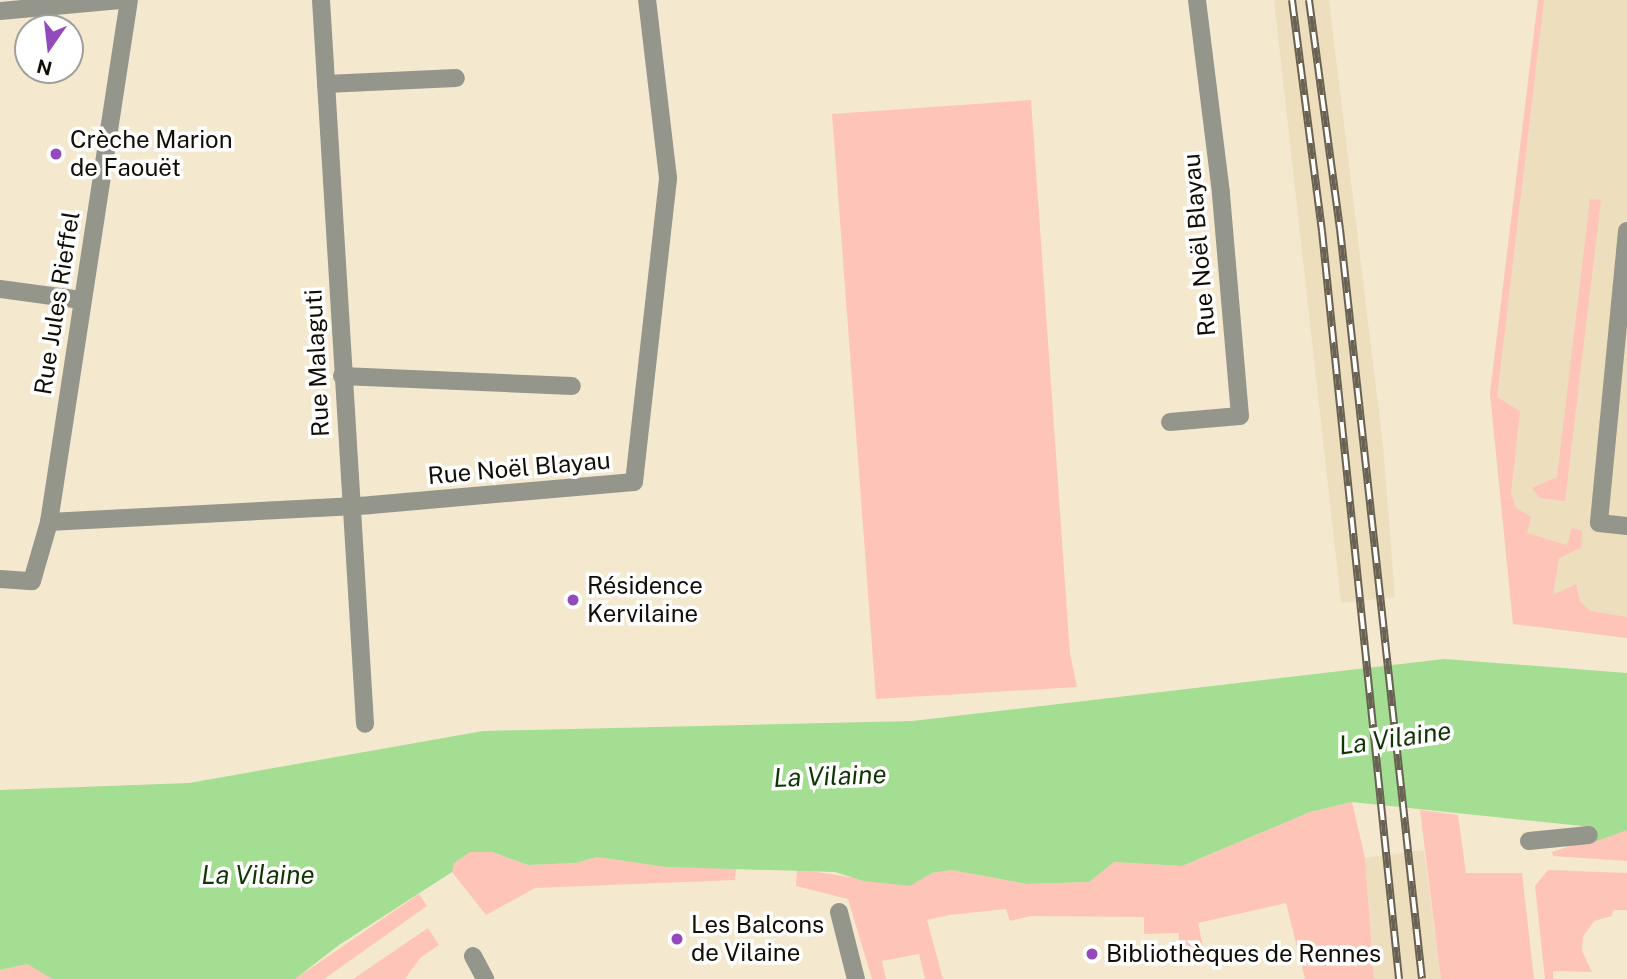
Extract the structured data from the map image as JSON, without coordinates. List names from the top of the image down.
{
  "streets": {
    "street": ["Rue Noël Blayau", "Rue Jules Rieffel", "Rue Malaguti"]
  },
  "crossings": [
    ["Rue Noël Blayau", "Rue Jules Rieffel"],
    ["Rue Noël Blayau", "Rue Malaguti"]
  ],
  "water": ["La Vilaine"],
  "places": [
    "Crèche Marion de Faouët",
    "Résidence Kervilaine",
    "Les Balcons de Vilaine",
    "Bibliothèques de Rennes"
  ],
  "north": "bottom"
}
